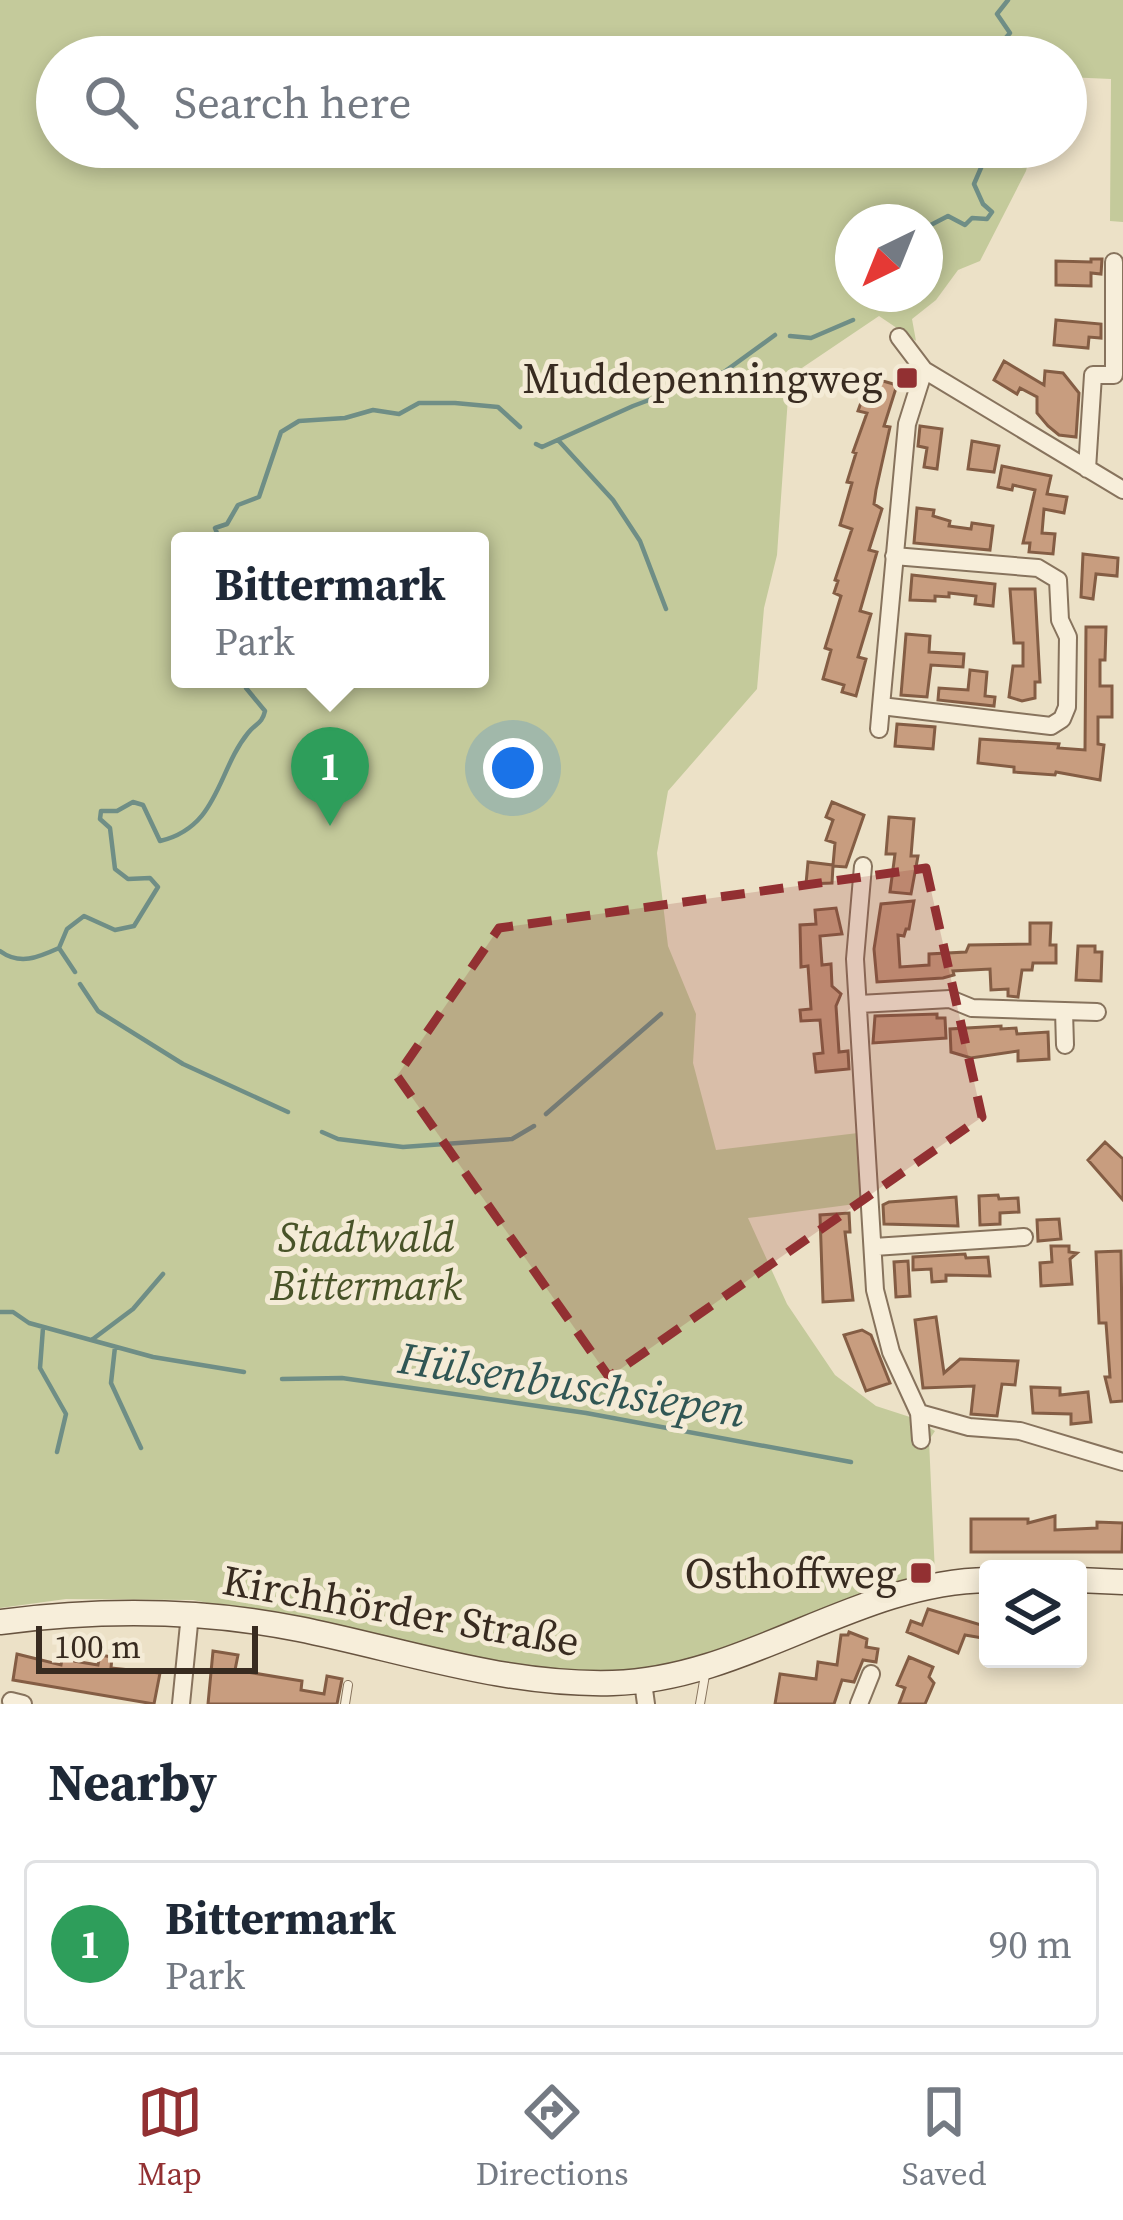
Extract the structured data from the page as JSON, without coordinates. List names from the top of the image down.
{
  "streets": {
    "main road": ["Kirchhörder Straße"]
  },
  "water": ["Hülsenbuschsiepen"],
  "parks": ["Stadtwald Bittermark"],
  "places": {
    "transit": ["Muddepenningweg", "Osthoffweg"]
  },
  "scale_bar": "100 m",
  "north": "bottom left",
  "page": {
    "search": "Search here",
    "popup": ["Bittermark", "Park"],
    "pins": "1",
    "scale": "100 m",
    "heading": "Nearby",
    "list": [
      {
        "mark": "1",
        "name": "Bittermark",
        "note": "Park",
        "value": "90 m"
      }
    ],
    "nav": ["Map", "Directions", "Saved"]
  }
}
